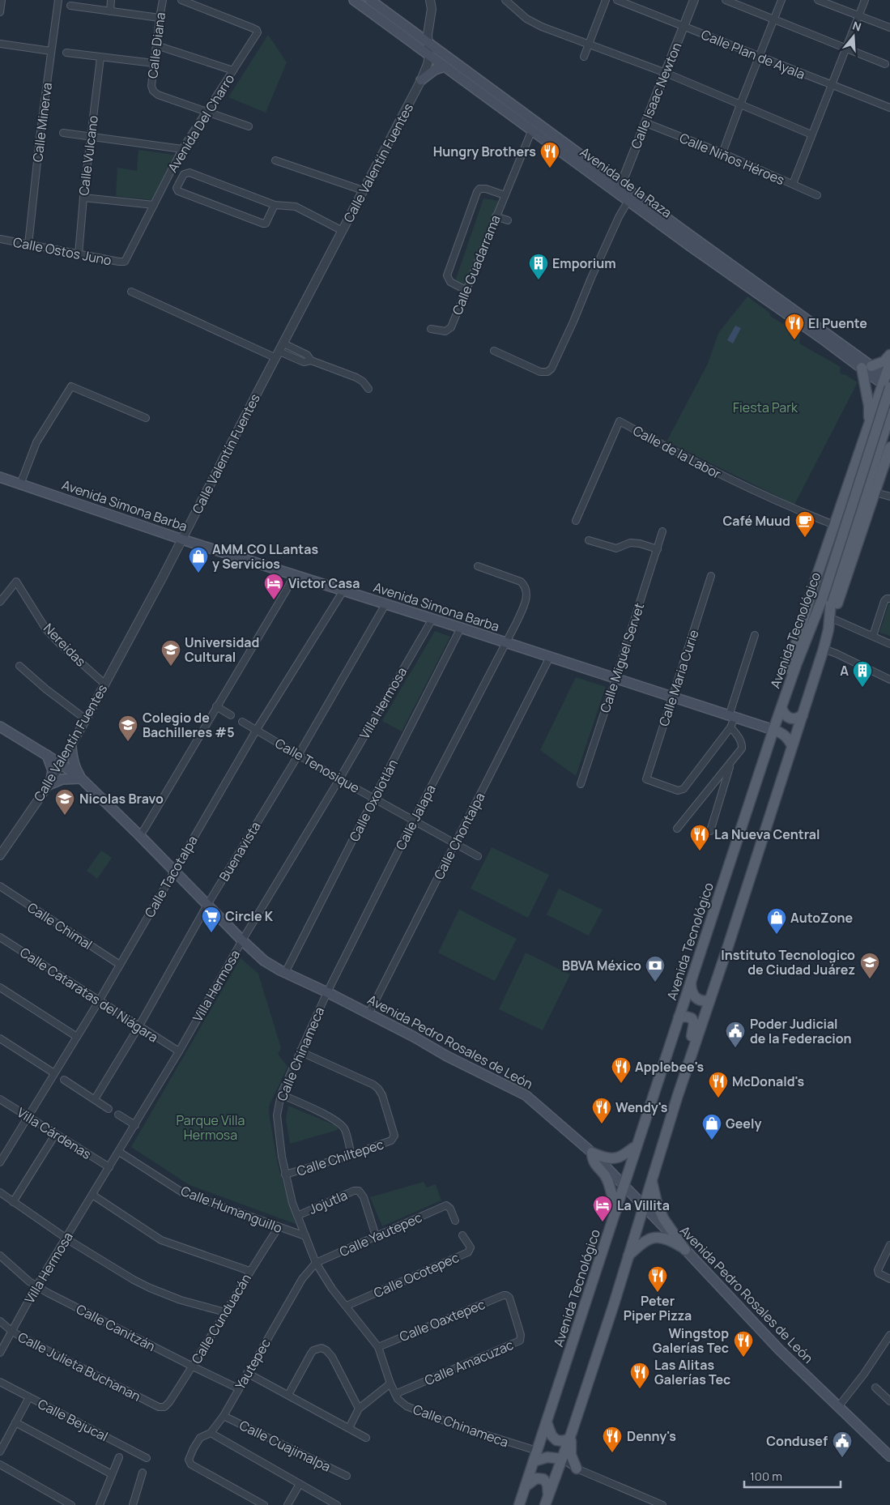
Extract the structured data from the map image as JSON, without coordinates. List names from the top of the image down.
{
  "streets": {
    "main road": [
      "Avenida de la Raza",
      "Avenida Simona Barba",
      "Avenida Tecnológico",
      "Avenida Pedro Rosales de León"
    ],
    "street": [
      "Calle Diana",
      "Calle Plan de Ayala",
      "Calle Isaac Newton",
      "Calle Minerva",
      "Avenida Del Charro",
      "Calle Vulcano",
      "Calle Niños Héroes",
      "Calle Valentín Fuentes",
      "Calle Ostos Juno",
      "Calle Guadarrama",
      "Calle de la Labor",
      "Nereidas",
      "Calle Miguel Servet",
      "Calle Maria Curie",
      "Villa Hermosa",
      "Calle Tenosique",
      "Calle Oxolotlán",
      "Calle Jalapa",
      "Calle Chontalpa",
      "Buenavista",
      "Calle Tacotalpa",
      "Calle Chimal",
      "Calle Cataratas del Niágara",
      "Calle Chinameca",
      "Villa Cárdenas",
      "Calle Chiltepec",
      "Jojutla",
      "Calle Humanguillo",
      "Calle Yautepec",
      "Calle Ocotepec",
      "Calle Cunduacán",
      "Calle Oaxtepec",
      "Calle Canitzán",
      "Calle Amacuzac",
      "Yautepec",
      "Calle Julieta Buchanan",
      "Calle Bejucal",
      "Calle Cuajimalpa"
    ]
  },
  "crossings": [
    ["Calle Diana", "Avenida Del Charro"],
    ["Calle Plan de Ayala", "Calle Isaac Newton"],
    ["Calle Isaac Newton", "Calle Niños Héroes"],
    ["Calle Isaac Newton", "Avenida de la Raza"],
    ["Calle Minerva", "Calle Ostos Juno"],
    ["Avenida Del Charro", "Calle Ostos Juno"],
    ["Calle Vulcano", "Calle Ostos Juno"],
    ["Calle Valentín Fuentes", "Avenida de la Raza"],
    ["Calle Valentín Fuentes", "Avenida Simona Barba"],
    ["Calle Valentín Fuentes", "Nereidas"],
    ["Calle Valentín Fuentes", "Avenida Pedro Rosales de León"],
    ["Avenida de la Raza", "Calle Guadarrama"],
    ["Avenida de la Raza", "Avenida Tecnológico"],
    ["Avenida Simona Barba", "Avenida Tecnológico"],
    ["Avenida Simona Barba", "Calle Miguel Servet"],
    ["Avenida Simona Barba", "Calle Maria Curie"],
    ["Avenida Simona Barba", "Villa Hermosa"],
    ["Avenida Simona Barba", "Calle Oxolotlán"],
    ["Avenida Simona Barba", "Calle Jalapa"],
    ["Avenida Simona Barba", "Calle Chontalpa"],
    ["Avenida Simona Barba", "Buenavista"],
    ["Avenida Simona Barba", "Calle Tacotalpa"],
    ["Avenida Tecnológico", "Avenida Pedro Rosales de León"],
    ["Avenida Tecnológico", "Calle Chinameca"],
    ["Villa Hermosa", "Calle Tenosique"],
    ["Villa Hermosa", "Calle Cataratas del Niágara"],
    ["Villa Hermosa", "Avenida Pedro Rosales de León"],
    ["Villa Hermosa", "Villa Cárdenas"],
    ["Villa Hermosa", "Calle Humanguillo"],
    ["Villa Hermosa", "Calle Canitzán"],
    ["Villa Hermosa", "Calle Julieta Buchanan"],
    ["Calle Tenosique", "Calle Oxolotlán"],
    ["Calle Tenosique", "Calle Jalapa"],
    ["Calle Tenosique", "Calle Chontalpa"],
    ["Calle Tenosique", "Buenavista"],
    ["Calle Tenosique", "Calle Tacotalpa"],
    ["Calle Oxolotlán", "Avenida Pedro Rosales de León"],
    ["Calle Jalapa", "Avenida Pedro Rosales de León"],
    ["Calle Jalapa", "Calle Chinameca"],
    ["Calle Chontalpa", "Avenida Pedro Rosales de León"],
    ["Buenavista", "Calle Cataratas del Niágara"],
    ["Buenavista", "Avenida Pedro Rosales de León"],
    ["Calle Tacotalpa", "Calle Chimal"],
    ["Calle Tacotalpa", "Calle Cataratas del Niágara"],
    ["Calle Tacotalpa", "Avenida Pedro Rosales de León"],
    ["Calle Tacotalpa", "Villa Cárdenas"],
    ["Avenida Pedro Rosales de León", "Calle Chinameca"],
    ["Calle Chinameca", "Calle Chiltepec"],
    ["Calle Chinameca", "Jojutla"],
    ["Calle Chinameca", "Calle Humanguillo"],
    ["Calle Chinameca", "Calle Yautepec"],
    ["Calle Chinameca", "Calle Ocotepec"],
    ["Calle Chinameca", "Calle Oaxtepec"],
    ["Calle Chinameca", "Calle Amacuzac"],
    ["Calle Chinameca", "Yautepec"],
    ["Jojutla", "Calle Yautepec"],
    ["Calle Humanguillo", "Calle Cunduacán"],
    ["Calle Yautepec", "Yautepec"],
    ["Calle Cunduacán", "Calle Canitzán"],
    ["Calle Cunduacán", "Calle Julieta Buchanan"],
    ["Calle Oaxtepec", "Calle Amacuzac"],
    ["Calle Canitzán", "Yautepec"],
    ["Yautepec", "Calle Cuajimalpa"]
  ],
  "parks": ["Fiesta Park", "Parque Villa Hermosa"],
  "places": {
    "restaurant": [
      "Hungry Brothers",
      "El Puente",
      "La Nueva Central",
      "Applebee's",
      "McDonald's",
      "Wendy's",
      "Peter Piper Pizza",
      "Wingstop Galerías Tec",
      "Las Alitas Galerías Tec",
      "Denny's"
    ],
    "building": ["Emporium", "A"],
    "cafe": ["Café Muud"],
    "shop": ["AMM.CO LLantas y Servicios", "AutoZone", "Geely"],
    "hotel": ["Victor Casa", "La Villita"],
    "school or university": [
      "Universidad Cultural",
      "Colegio de Bachilleres #5",
      "Nicolas Bravo",
      "Instituto Tecnologico de Ciudad Juárez"
    ],
    "supermarket": ["Circle K"],
    "bank": ["BBVA México"],
    "public building": ["Poder Judicial de la Federacion", "Condusef"]
  },
  "scale_bar": "100 m",
  "north": "top"
}
